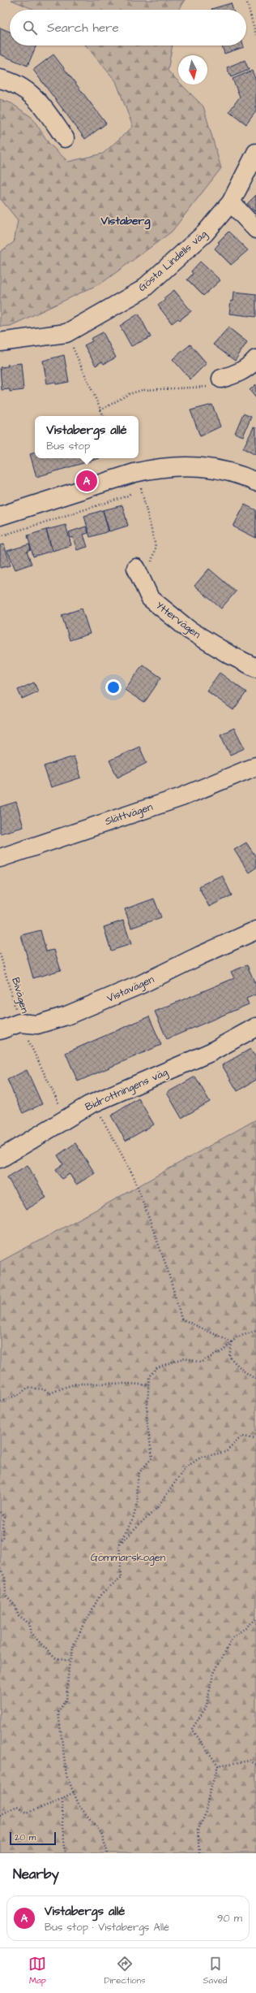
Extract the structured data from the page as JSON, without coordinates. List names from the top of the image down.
{
  "streets": {
    "street": [
      "Gösta Lindells väg",
      "Yttervägen",
      "Slättvägen",
      "Vistavägen",
      "Bidrottningens väg"
    ],
    "path": ["Bivägen"]
  },
  "crossings": [
    ["Vistavägen", "Bivägen"],
    ["Bivägen", "Bidrottningens väg"]
  ],
  "districts": ["Vistaberg"],
  "parks": ["Gömmarskogen"],
  "scale_bar": "20 m",
  "north": "bottom",
  "page": {
    "search": "Search here",
    "popup": ["Vistabergs allé", "Bus stop"],
    "pins": "A",
    "scale": "20 m",
    "heading": "Nearby",
    "list": [
      {
        "mark": "A",
        "name": "Vistabergs allé",
        "note": "Bus stop · Vistabergs Allé",
        "value": "90 m"
      }
    ],
    "nav": ["Map", "Directions", "Saved"]
  }
}
